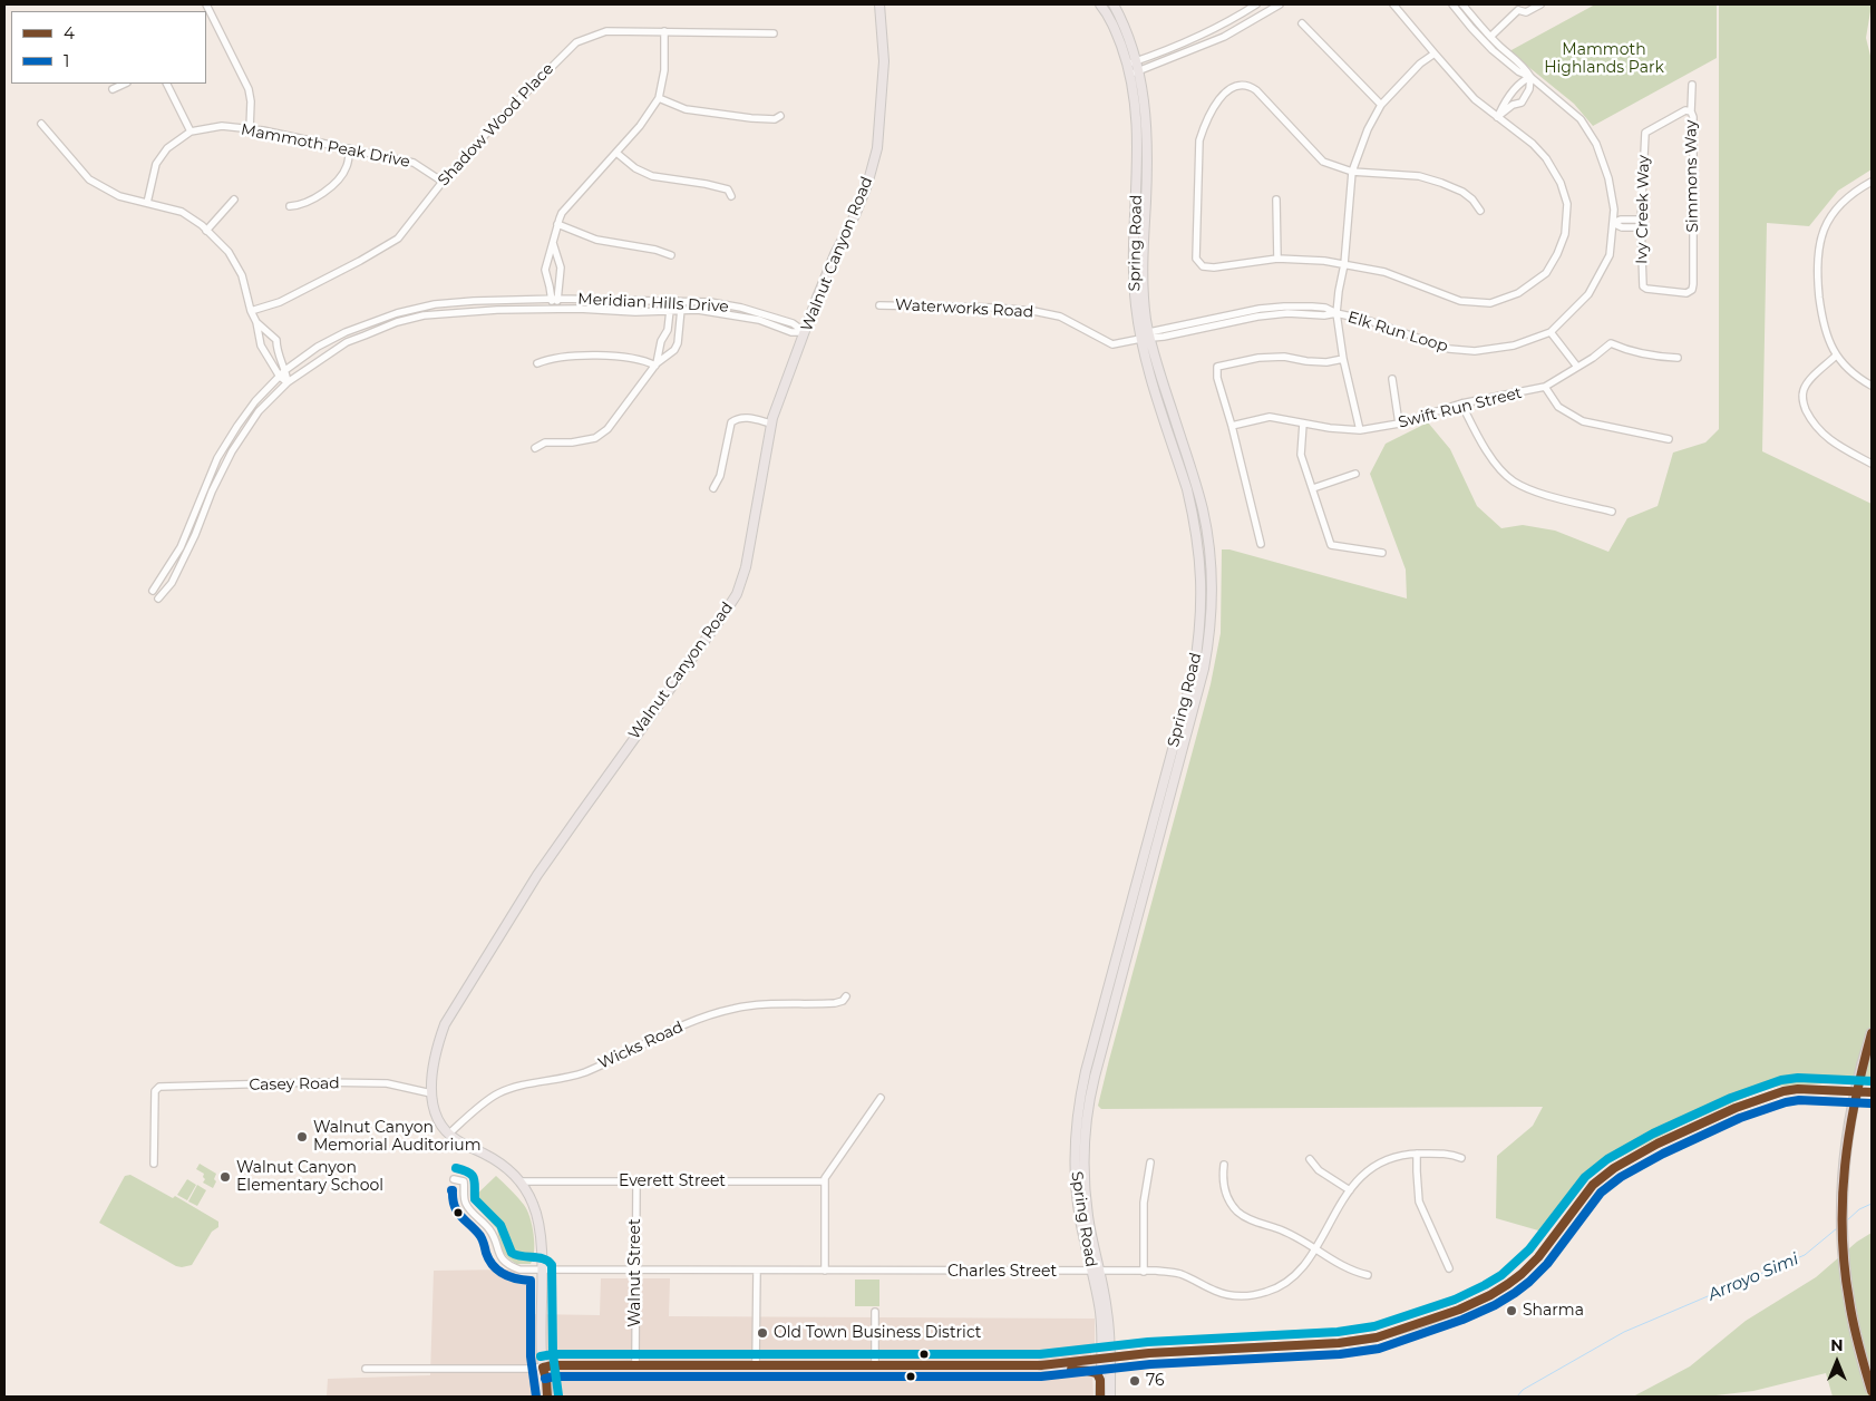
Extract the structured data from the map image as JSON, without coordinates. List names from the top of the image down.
{
  "streets": {
    "main road": ["Spring Road", "Walnut Canyon Road"],
    "street": [
      "Shadow Wood Place",
      "Mammoth Peak Drive",
      "Simmons Way",
      "Ivy Creek Way",
      "Meridian Hills Drive",
      "Waterworks Road",
      "Elk Run Loop",
      "Swift Run Street",
      "Wicks Road",
      "Casey Road",
      "Everett Street",
      "Charles Street",
      "Walnut Street"
    ]
  },
  "crossings": [
    ["Shadow Wood Place", "Mammoth Peak Drive"],
    ["Simmons Way", "Ivy Creek Way"],
    ["Spring Road", "Waterworks Road"],
    ["Spring Road", "Elk Run Loop"],
    ["Spring Road", "Charles Street"],
    ["Walnut Canyon Road", "Meridian Hills Drive"],
    ["Walnut Canyon Road", "Wicks Road"],
    ["Walnut Canyon Road", "Casey Road"],
    ["Waterworks Road", "Elk Run Loop"],
    ["Everett Street", "Walnut Street"],
    ["Charles Street", "Walnut Street"]
  ],
  "water": ["Arroyo Simi"],
  "parks": ["Mammoth Highlands Park"],
  "places": [
    "Walnut Canyon Memorial Auditorium",
    "Walnut Canyon Elementary School",
    "Sharma",
    "Old Town Business District",
    "76"
  ],
  "lines": ["transit line 4", "transit line 1"],
  "legend": ["4", "1"],
  "north": "top"
}
